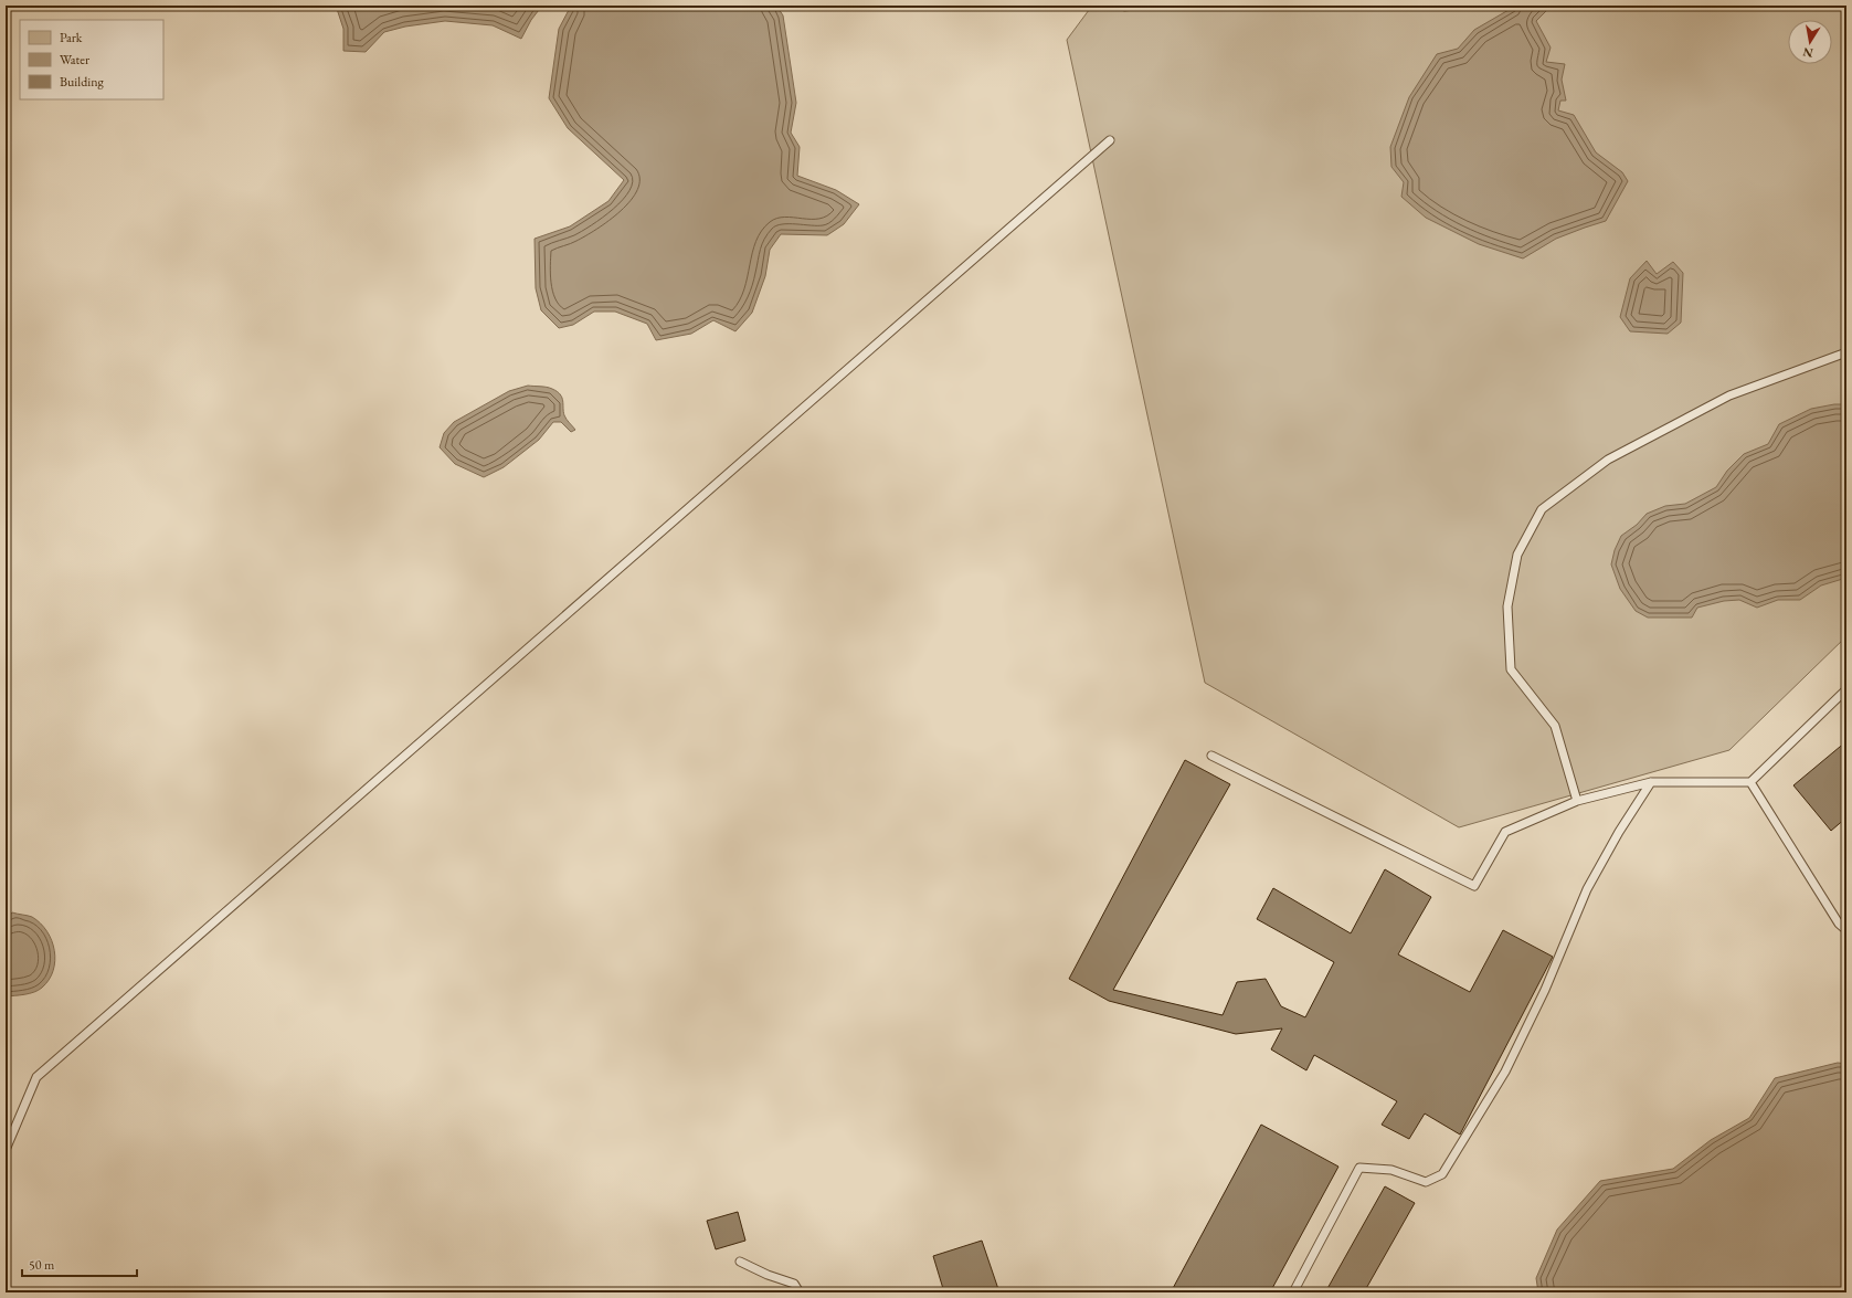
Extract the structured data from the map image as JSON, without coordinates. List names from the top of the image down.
{
  "legend": ["Park", "Water", "Building"],
  "scale_bar": "50 m",
  "north": "bottom"
}
